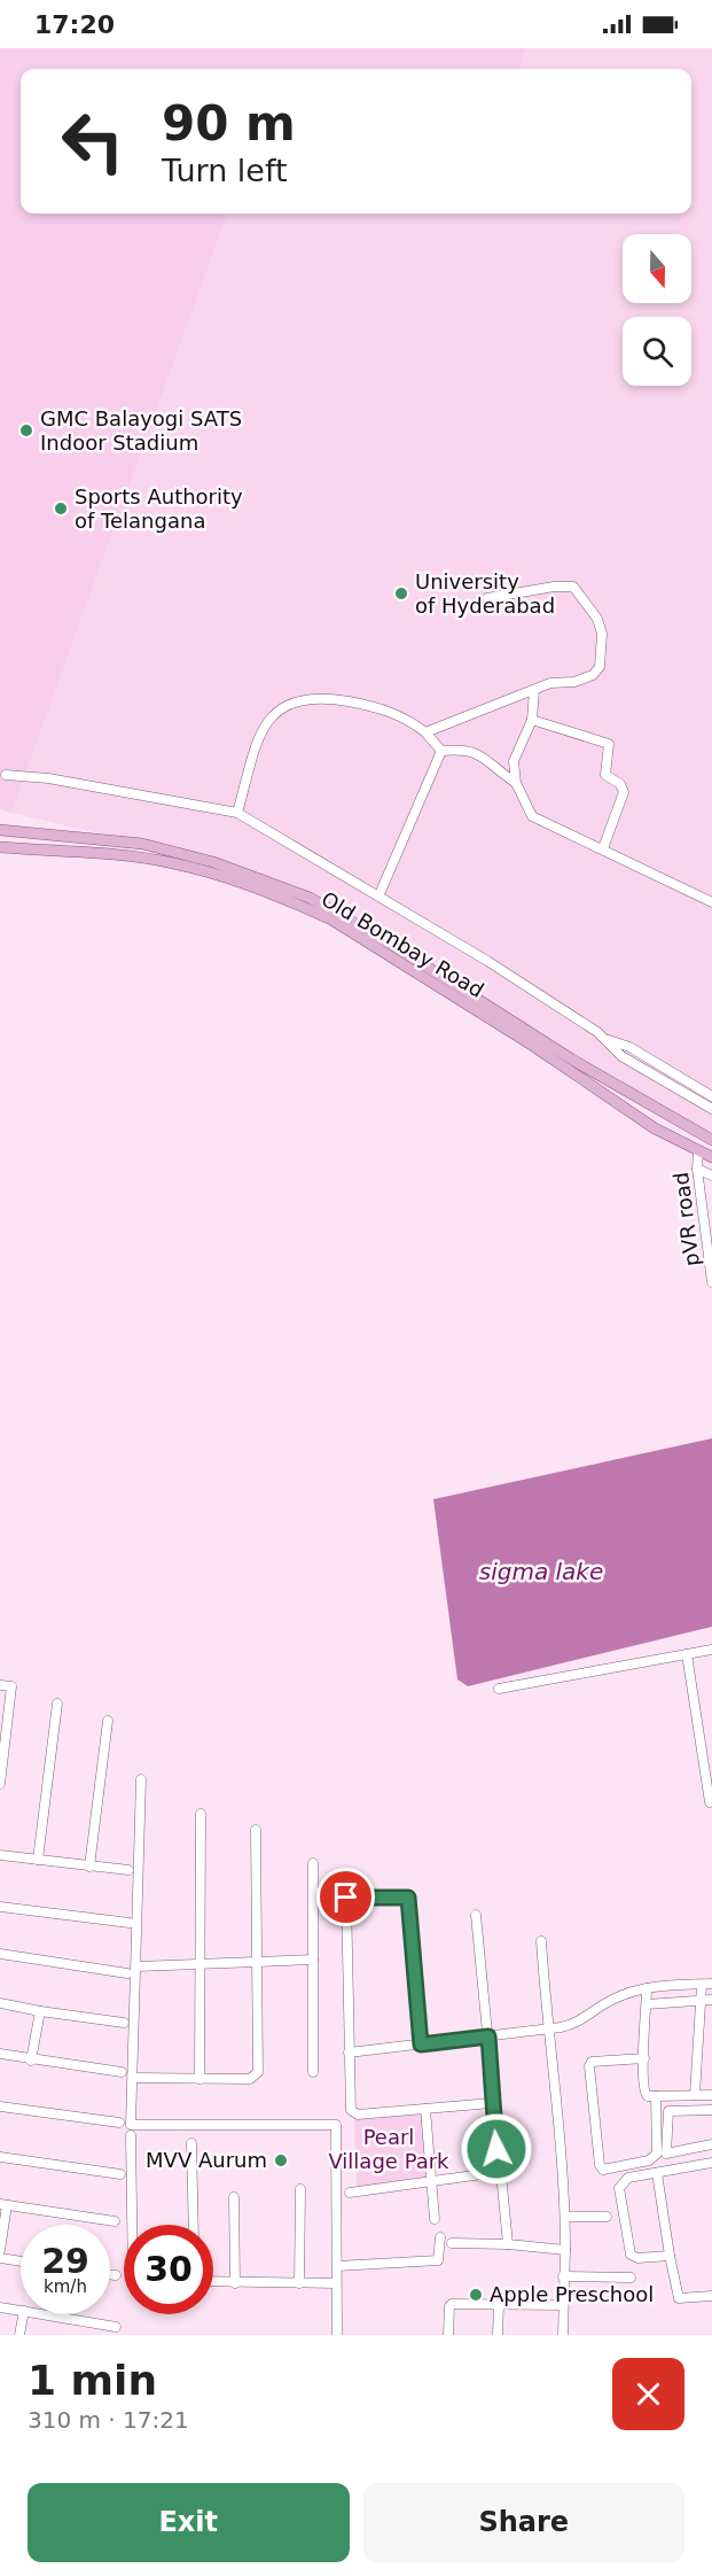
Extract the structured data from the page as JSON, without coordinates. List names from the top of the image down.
{
  "streets": {
    "main road": ["Old Bombay Road"],
    "street": ["pVR road"]
  },
  "crossings": [
    ["Old Bombay Road", "pVR road"]
  ],
  "water": ["sigma lake"],
  "parks": ["Pearl Village Park"],
  "places": [
    "GMC Balayogi SATS Indoor Stadium",
    "Sports Authority of Telangana",
    "University of Hyderabad",
    "MVV Aurum",
    "Apple Preschool"
  ],
  "north": "bottom",
  "page": {
    "status": "17:20",
    "turn": ["90 m", "Turn left"],
    "speed": "29 km/h",
    "limit": "30",
    "heading": ["1 min", "310 m · 17:21"],
    "buttons": ["Exit", "Share"]
  }
}
